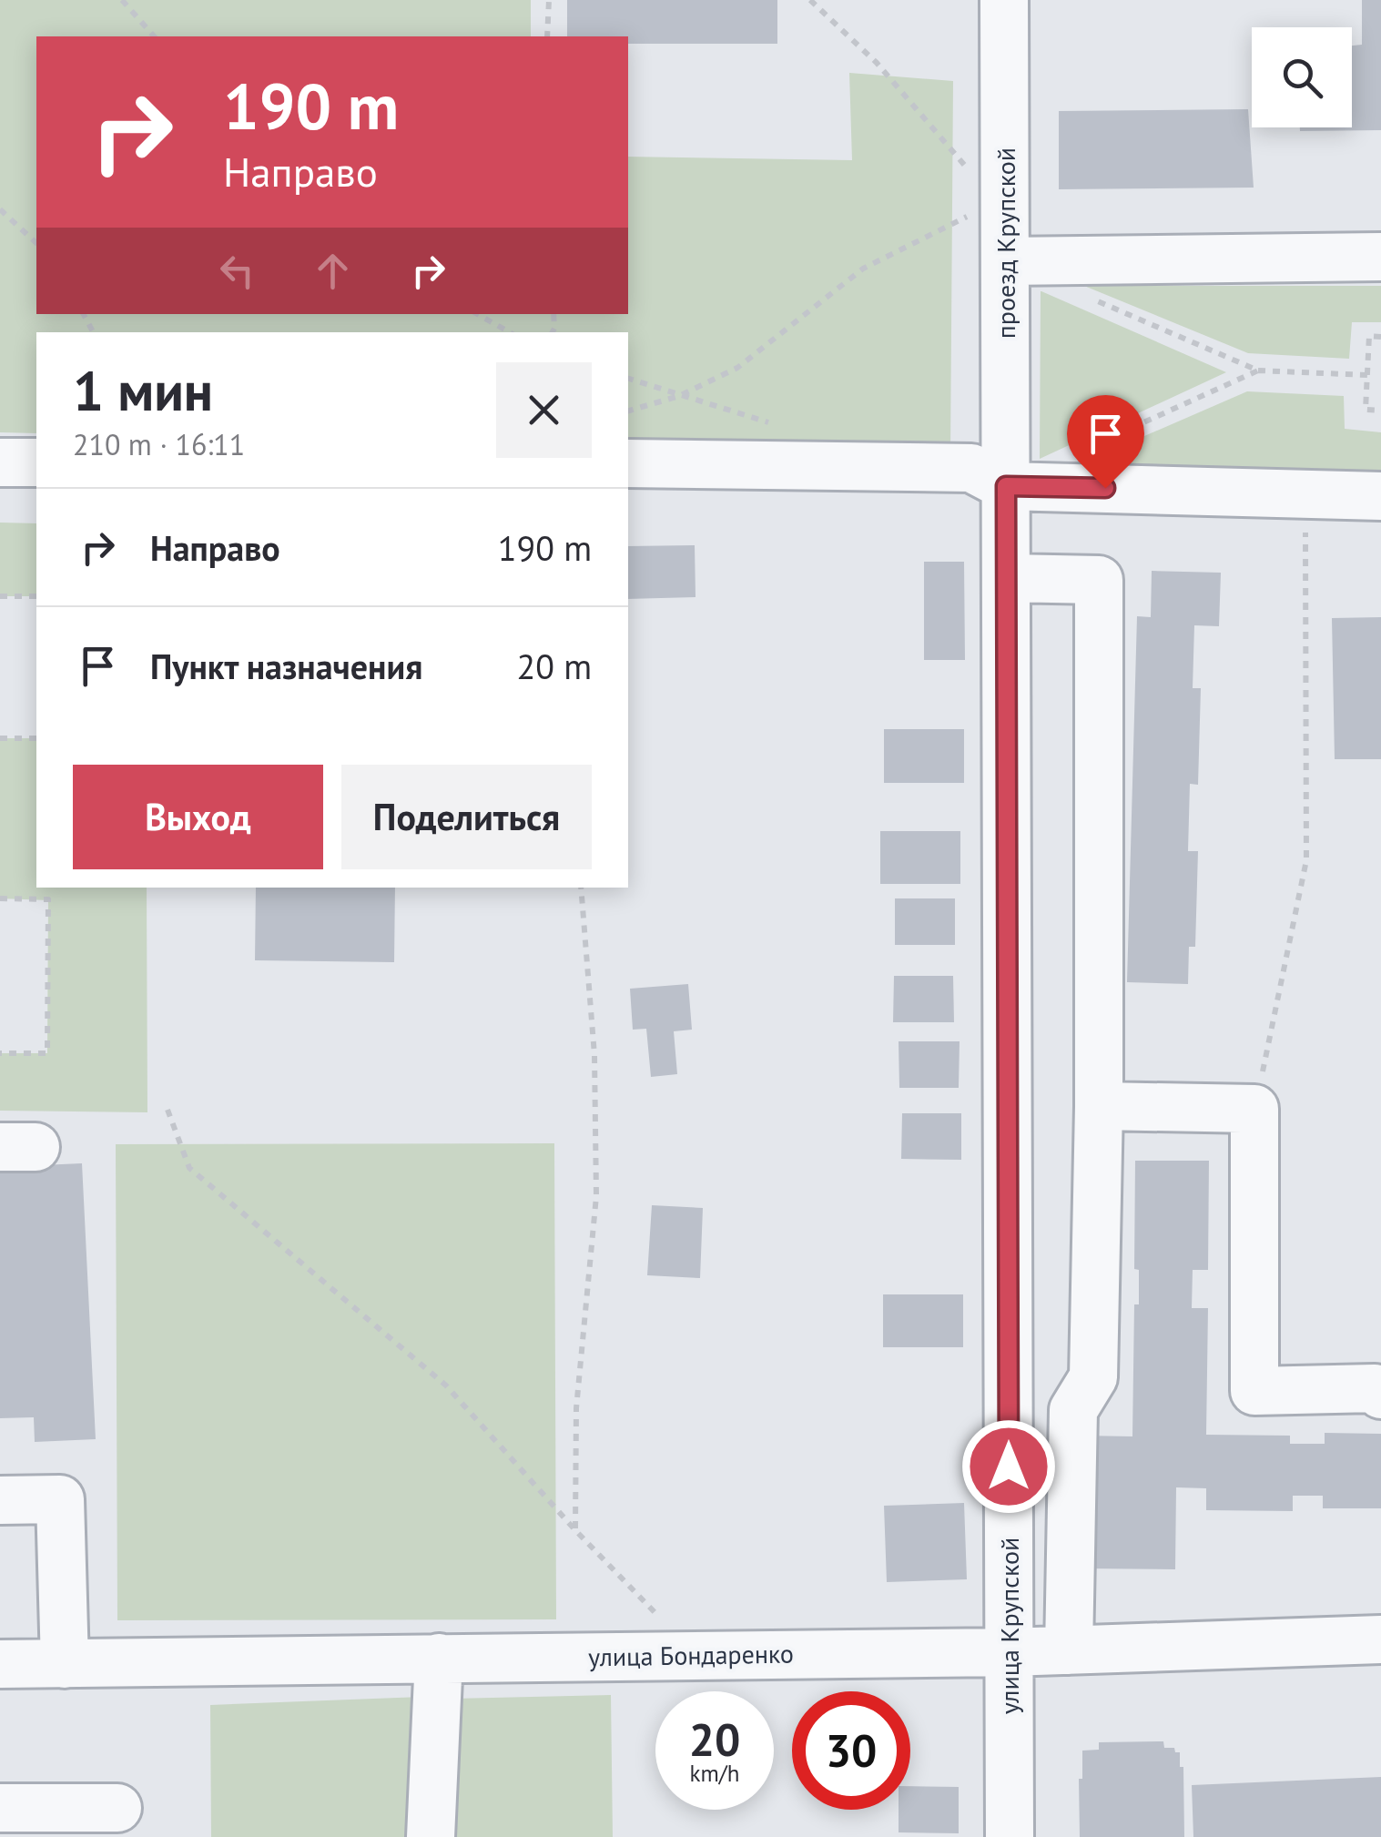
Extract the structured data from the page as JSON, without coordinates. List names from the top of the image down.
{
  "streets": {
    "street": ["проезд Крупской", "улица Крупской", "улица Бондаренко"]
  },
  "crossings": [
    ["проезд Крупской", "улица Крупской"],
    ["улица Крупской", "улица Бондаренко"]
  ],
  "page": {
    "turn": ["190 m", "Направо"],
    "heading": ["1 мин", "210 m · 16:11"],
    "list": [
      {
        "name": "Направо",
        "value": "190 m"
      },
      {
        "name": "Пункт назначения",
        "value": "20 m"
      }
    ],
    "buttons": ["Выход", "Поделиться"],
    "speed": "20 km/h",
    "limit": "30"
  }
}
